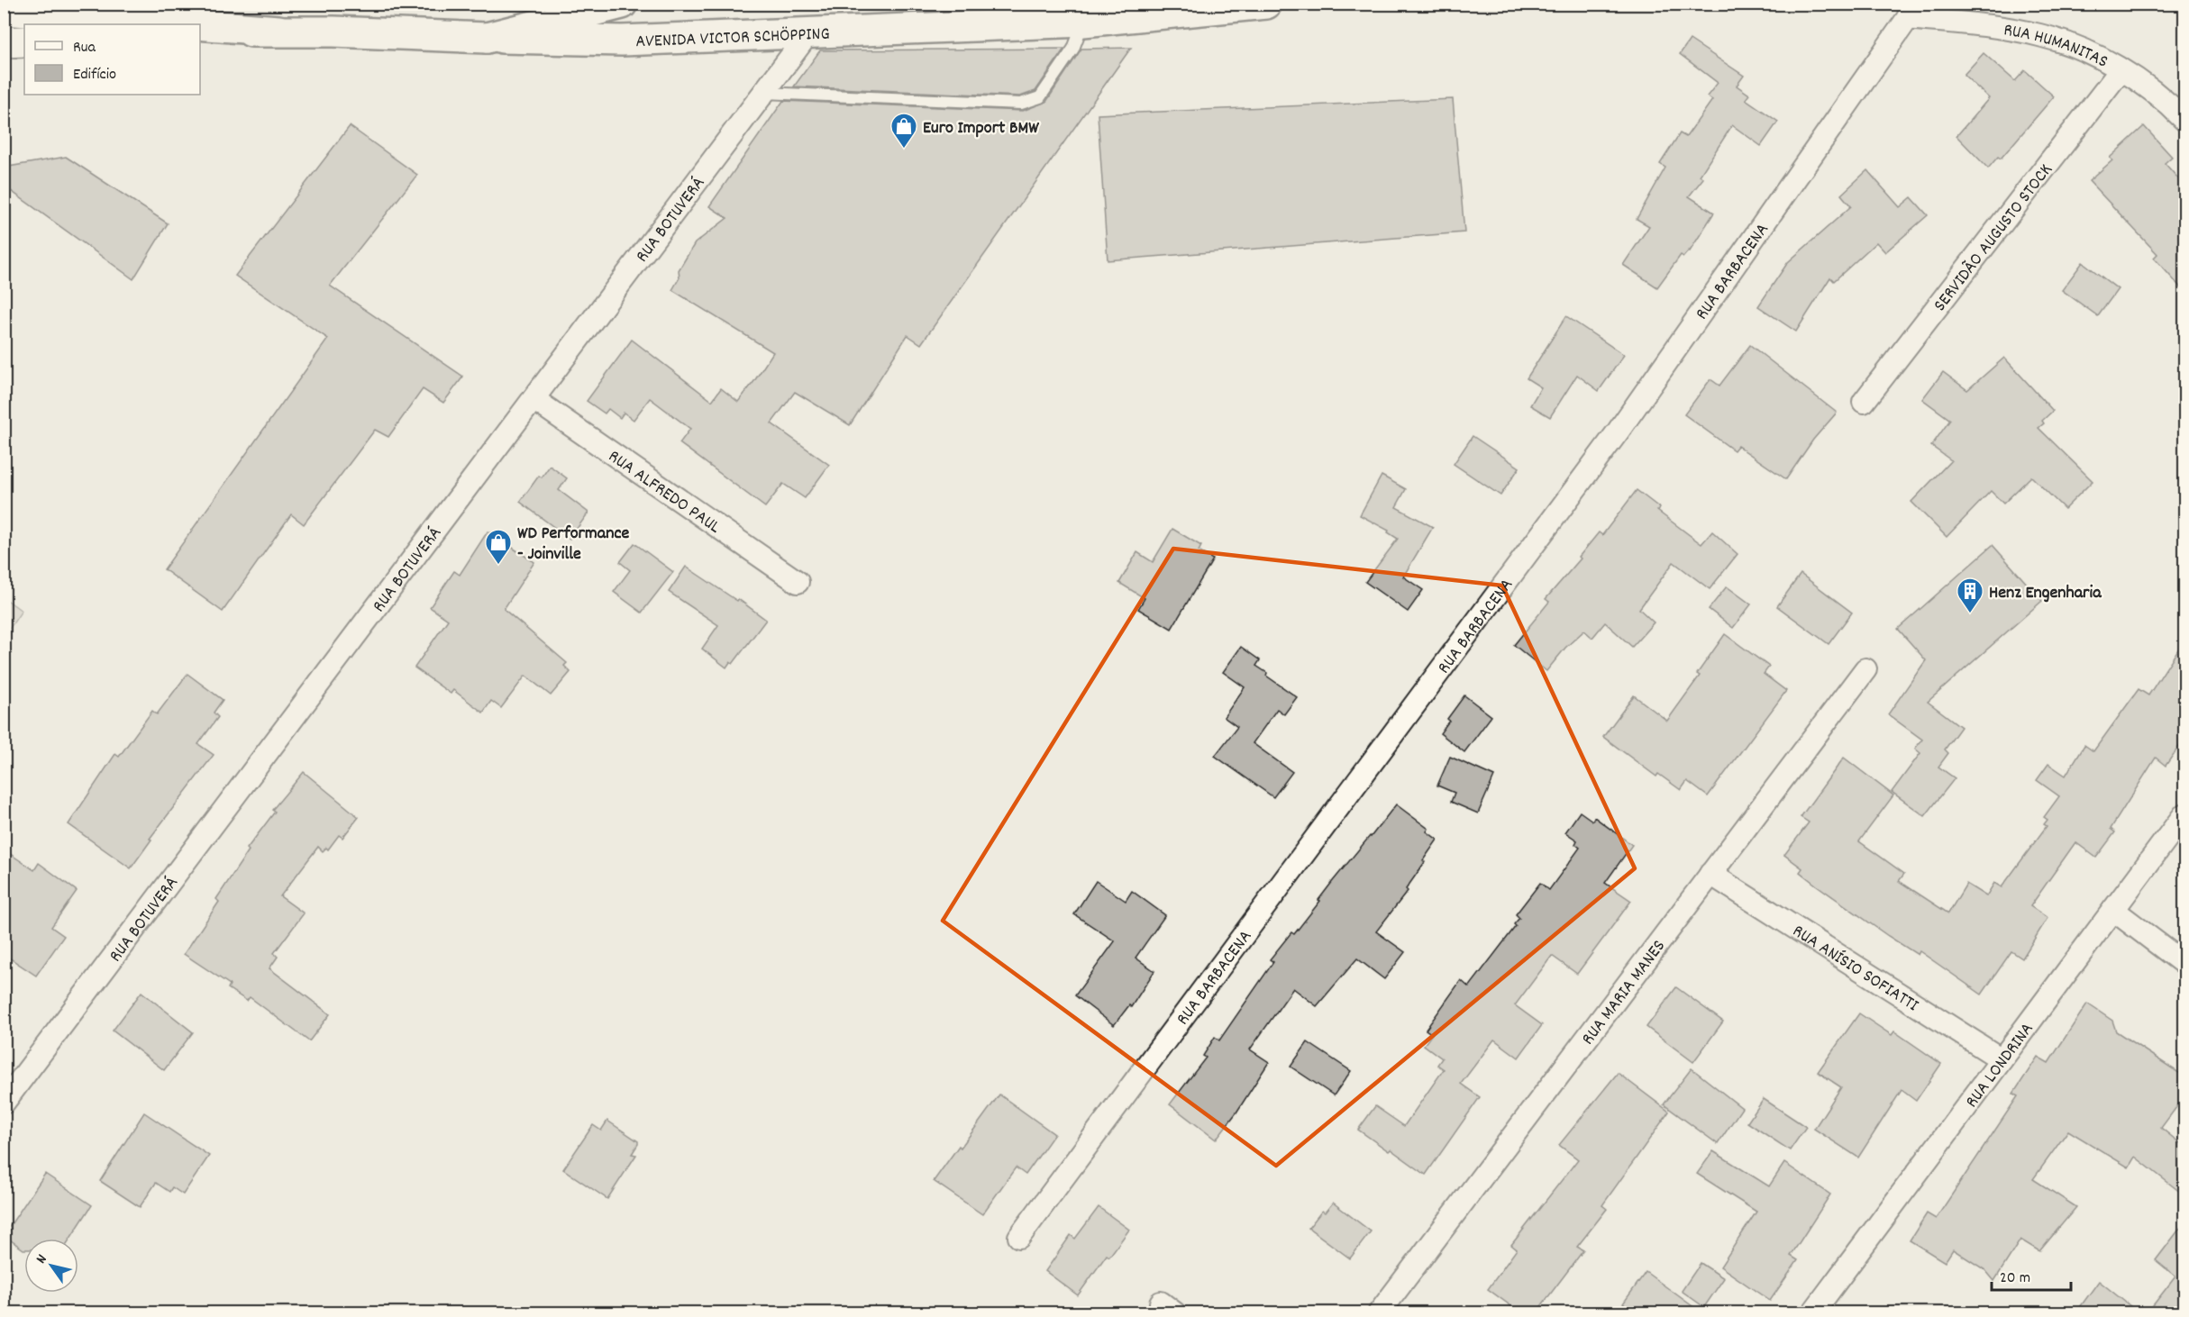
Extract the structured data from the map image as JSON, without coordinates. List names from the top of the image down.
{
  "streets": {
    "main road": ["AVENIDA VICTOR SCHÖPPING"],
    "street": [
      "RUA HUMANITAS",
      "RUA BOTUVERÁ",
      "SERVIDÃO AUGUSTO STOCK",
      "RUA BARBACENA",
      "RUA ALFREDO PAUL",
      "RUA ANÍSIO SOFIATTI",
      "RUA MARIA MANES",
      "RUA LONDRINA"
    ]
  },
  "crossings": [
    ["AVENIDA VICTOR SCHÖPPING", "RUA BOTUVERÁ"],
    ["RUA HUMANITAS", "SERVIDÃO AUGUSTO STOCK"],
    ["RUA HUMANITAS", "RUA BARBACENA"],
    ["RUA BOTUVERÁ", "RUA ALFREDO PAUL"],
    ["RUA ANÍSIO SOFIATTI", "RUA MARIA MANES"],
    ["RUA ANÍSIO SOFIATTI", "RUA LONDRINA"]
  ],
  "places": {
    "shop": ["Euro Import BMW", "WD Performance - Joinville"],
    "building": ["Henz Engenharia"]
  },
  "legend": ["Rua", "Edifício"],
  "scale_bar": "20 m",
  "north": "top left"
}
